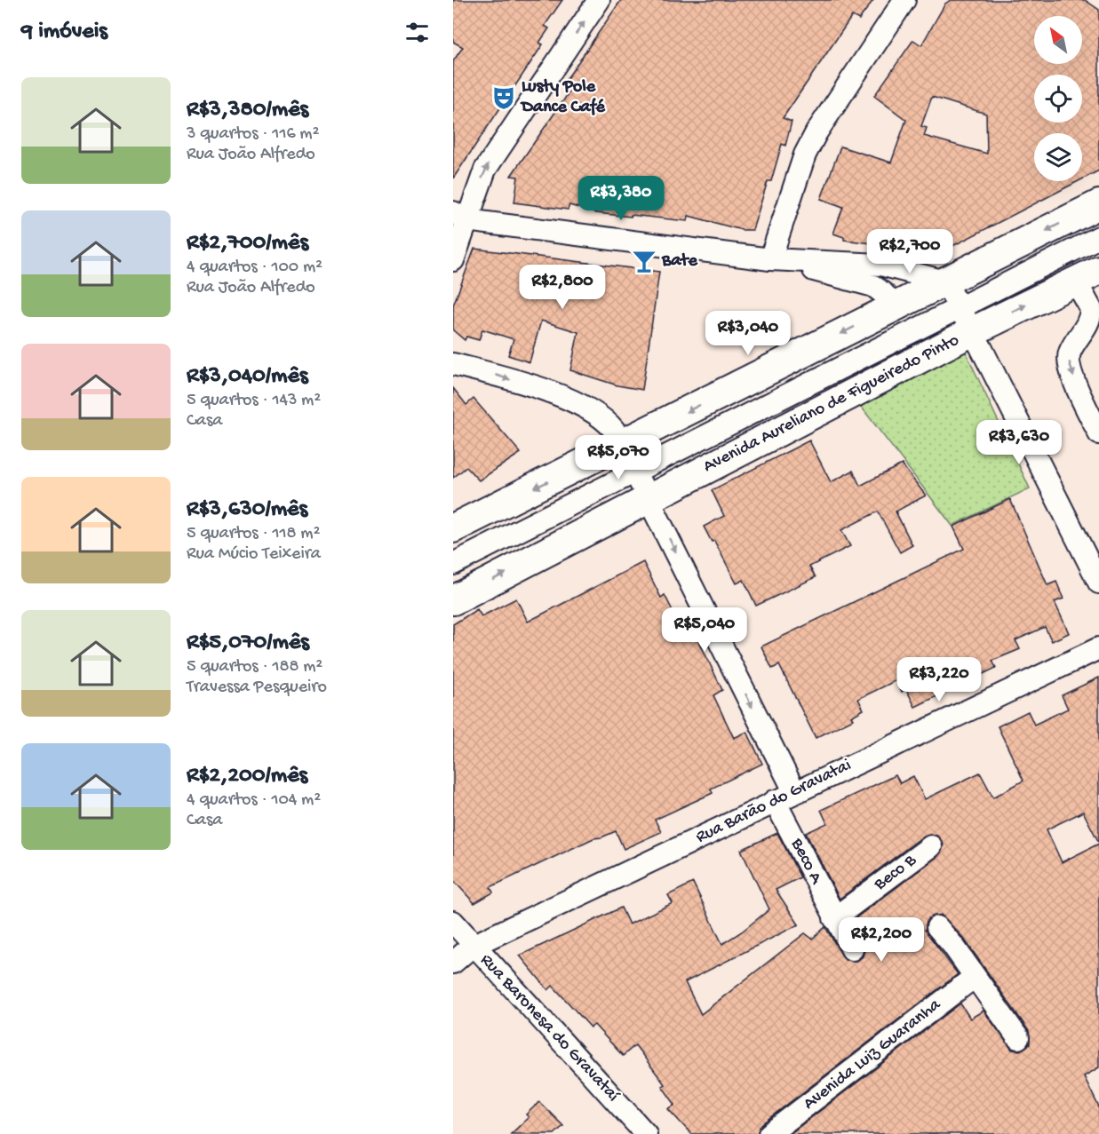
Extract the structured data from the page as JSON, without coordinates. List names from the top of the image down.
{
  "streets": {
    "main road": ["Avenida Aureliano de Figueiredo Pinto"],
    "street": [
      "Rua Barão do Gravatai",
      "Beco A",
      "Beco B",
      "Rua Baronesa do Gravataí",
      "Avenida Luiz Guaranha"
    ]
  },
  "crossings": [
    ["Rua Barão do Gravatai", "Beco A"],
    ["Rua Barão do Gravatai", "Rua Baronesa do Gravataí"],
    ["Beco A", "Beco B"]
  ],
  "places": {
    "theatre": ["Lusty Pole Dance Café"],
    "bar": ["Bate"]
  },
  "north": "top left",
  "page": {
    "heading": "9 imóveis",
    "list": [
      {
        "name": "R$3,380/mês",
        "note": "3 quartos · 116 m² · Rua João Alfredo"
      },
      {
        "name": "R$2,700/mês",
        "note": "4 quartos · 100 m² · Rua João Alfredo"
      },
      {
        "name": "R$3,040/mês",
        "note": "5 quartos · 143 m² · Casa"
      },
      {
        "name": "R$3,630/mês",
        "note": "5 quartos · 118 m² · Rua Múcio Teixeira"
      },
      {
        "name": "R$5,070/mês",
        "note": "5 quartos · 188 m² · Travessa Pesqueiro"
      },
      {
        "name": "R$2,200/mês",
        "note": "4 quartos · 104 m² · Casa"
      }
    ],
    "price": [
      "R$3,380",
      "R$2,700",
      "R$2,800",
      "R$3,040",
      "R$3,630",
      "R$5,070",
      "R$5,040",
      "R$3,220",
      "R$2,200"
    ]
  }
}
